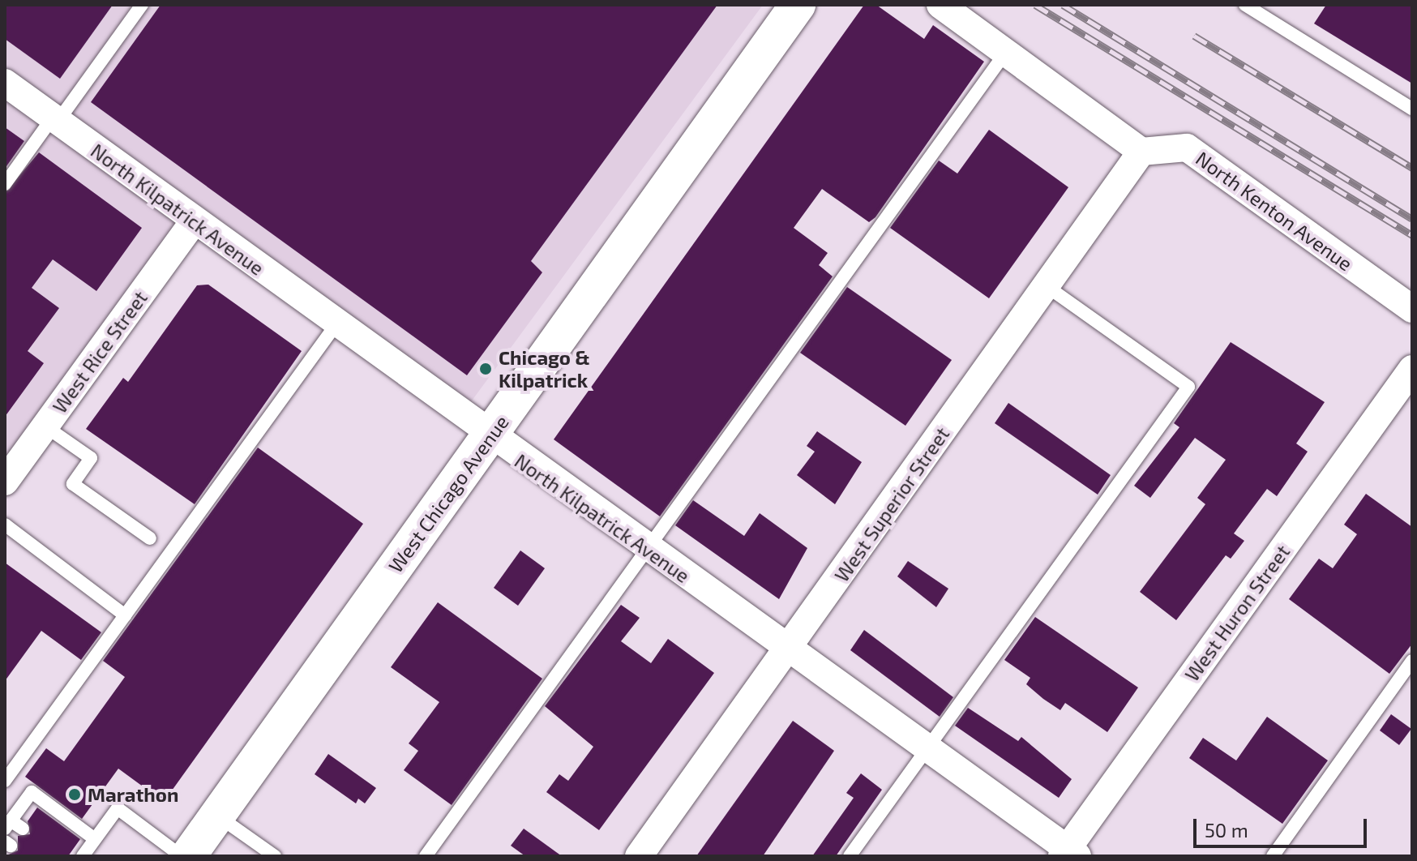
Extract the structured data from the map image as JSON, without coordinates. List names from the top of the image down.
{
  "streets": {
    "main road": ["West Chicago Avenue"],
    "street": [
      "North Kilpatrick Avenue",
      "North Kenton Avenue",
      "West Rice Street",
      "West Superior Street",
      "West Huron Street"
    ]
  },
  "crossings": [
    ["North Kilpatrick Avenue", "West Rice Street"],
    ["North Kilpatrick Avenue", "West Chicago Avenue"],
    ["North Kilpatrick Avenue", "West Superior Street"],
    ["North Kilpatrick Avenue", "West Huron Street"],
    ["North Kenton Avenue", "West Superior Street"]
  ],
  "places": ["Chicago & Kilpatrick", "Marathon"],
  "scale_bar": "50 m"
}
